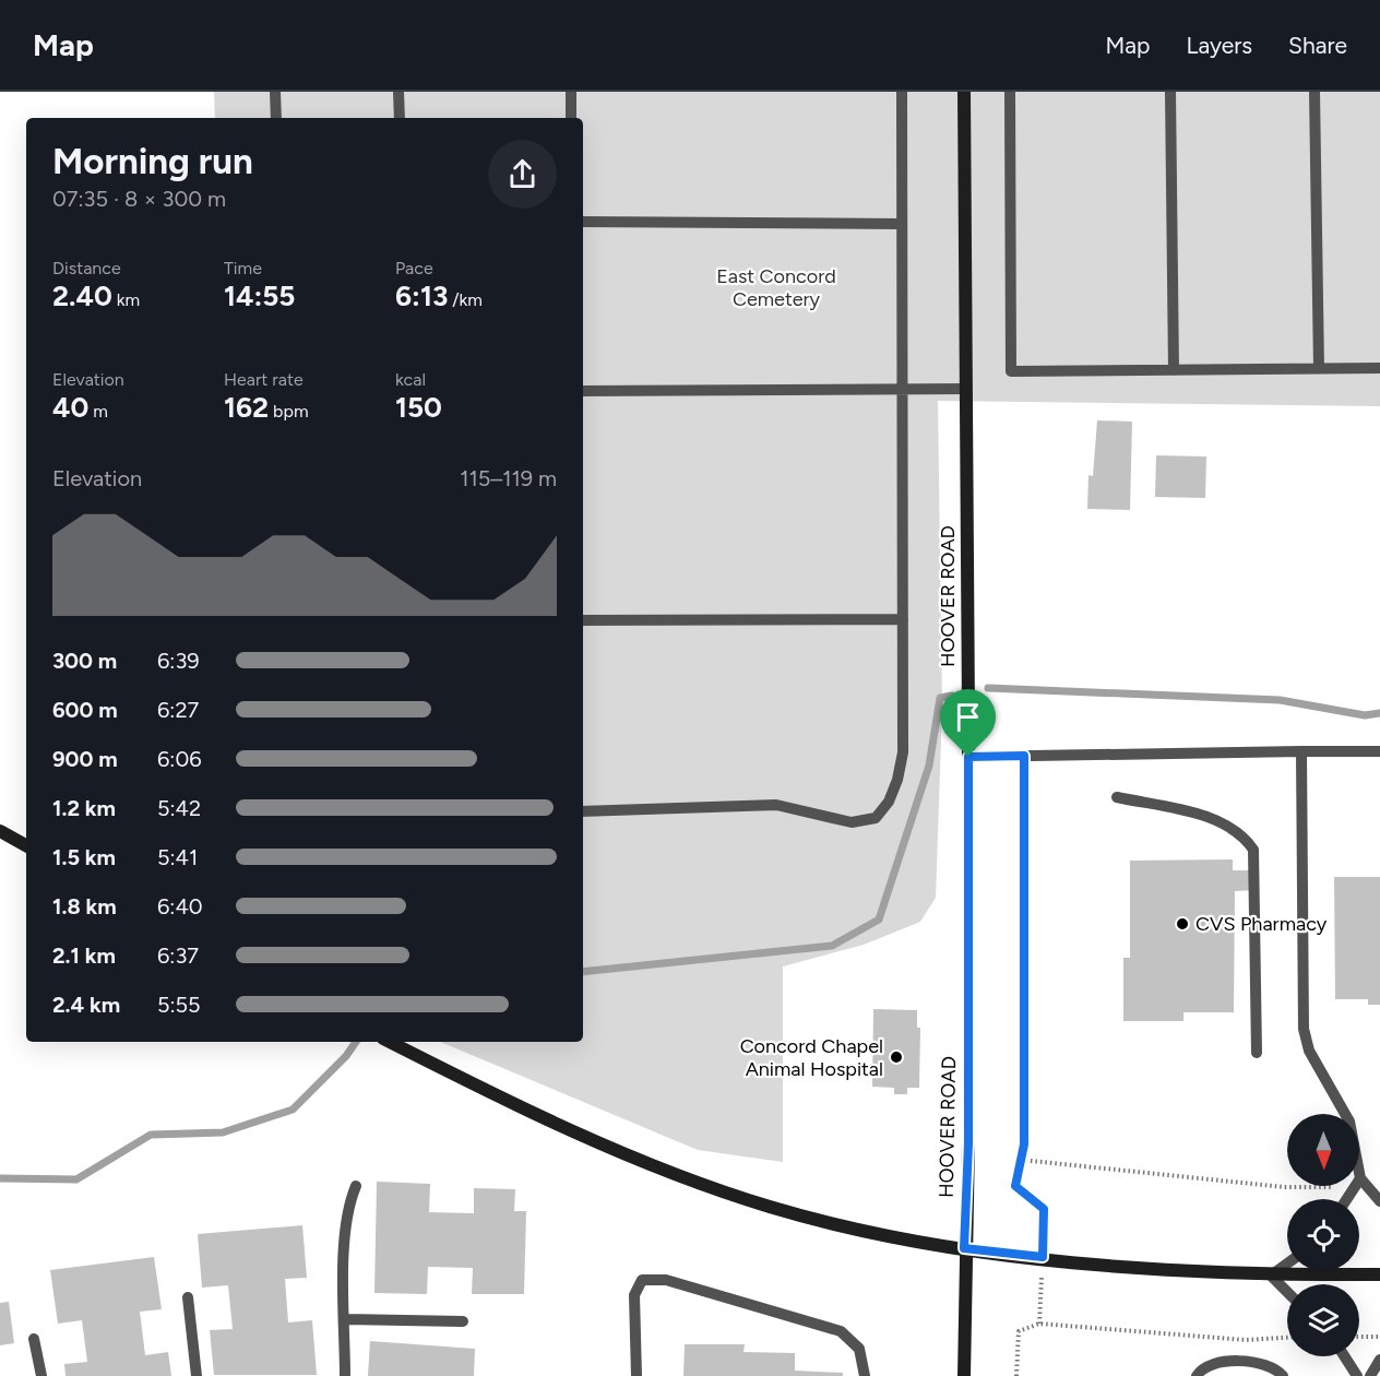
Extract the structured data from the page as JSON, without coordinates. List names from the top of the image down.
{
  "streets": {
    "main road": ["HOOVER ROAD"]
  },
  "parks": ["East Concord Cemetery"],
  "places": ["CVS Pharmacy", "Concord Chapel Animal Hospital"],
  "north": "bottom",
  "page": {
    "header": "Map",
    "nav": ["Map", "Layers", "Share"],
    "heading": ["Morning run", "07:35 · 8 × 300 m"],
    "stats": [
      ["Distance", "2.40 km"],
      ["Time", "14:55"],
      ["Pace", "6:13 /km"],
      ["Elevation", "40 m"],
      ["Heart rate", "162 bpm"],
      ["kcal", "150"]
    ],
    "chart": ["Elevation", "115–119 m"],
    "list": [
      {
        "name": "300 m",
        "note": "6:39"
      },
      {
        "name": "600 m",
        "note": "6:27"
      },
      {
        "name": "900 m",
        "note": "6:06"
      },
      {
        "name": "1.2 km",
        "note": "5:42"
      },
      {
        "name": "1.5 km",
        "note": "5:41"
      },
      {
        "name": "1.8 km",
        "note": "6:40"
      },
      {
        "name": "2.1 km",
        "note": "6:37"
      },
      {
        "name": "2.4 km",
        "note": "5:55"
      }
    ]
  }
}
